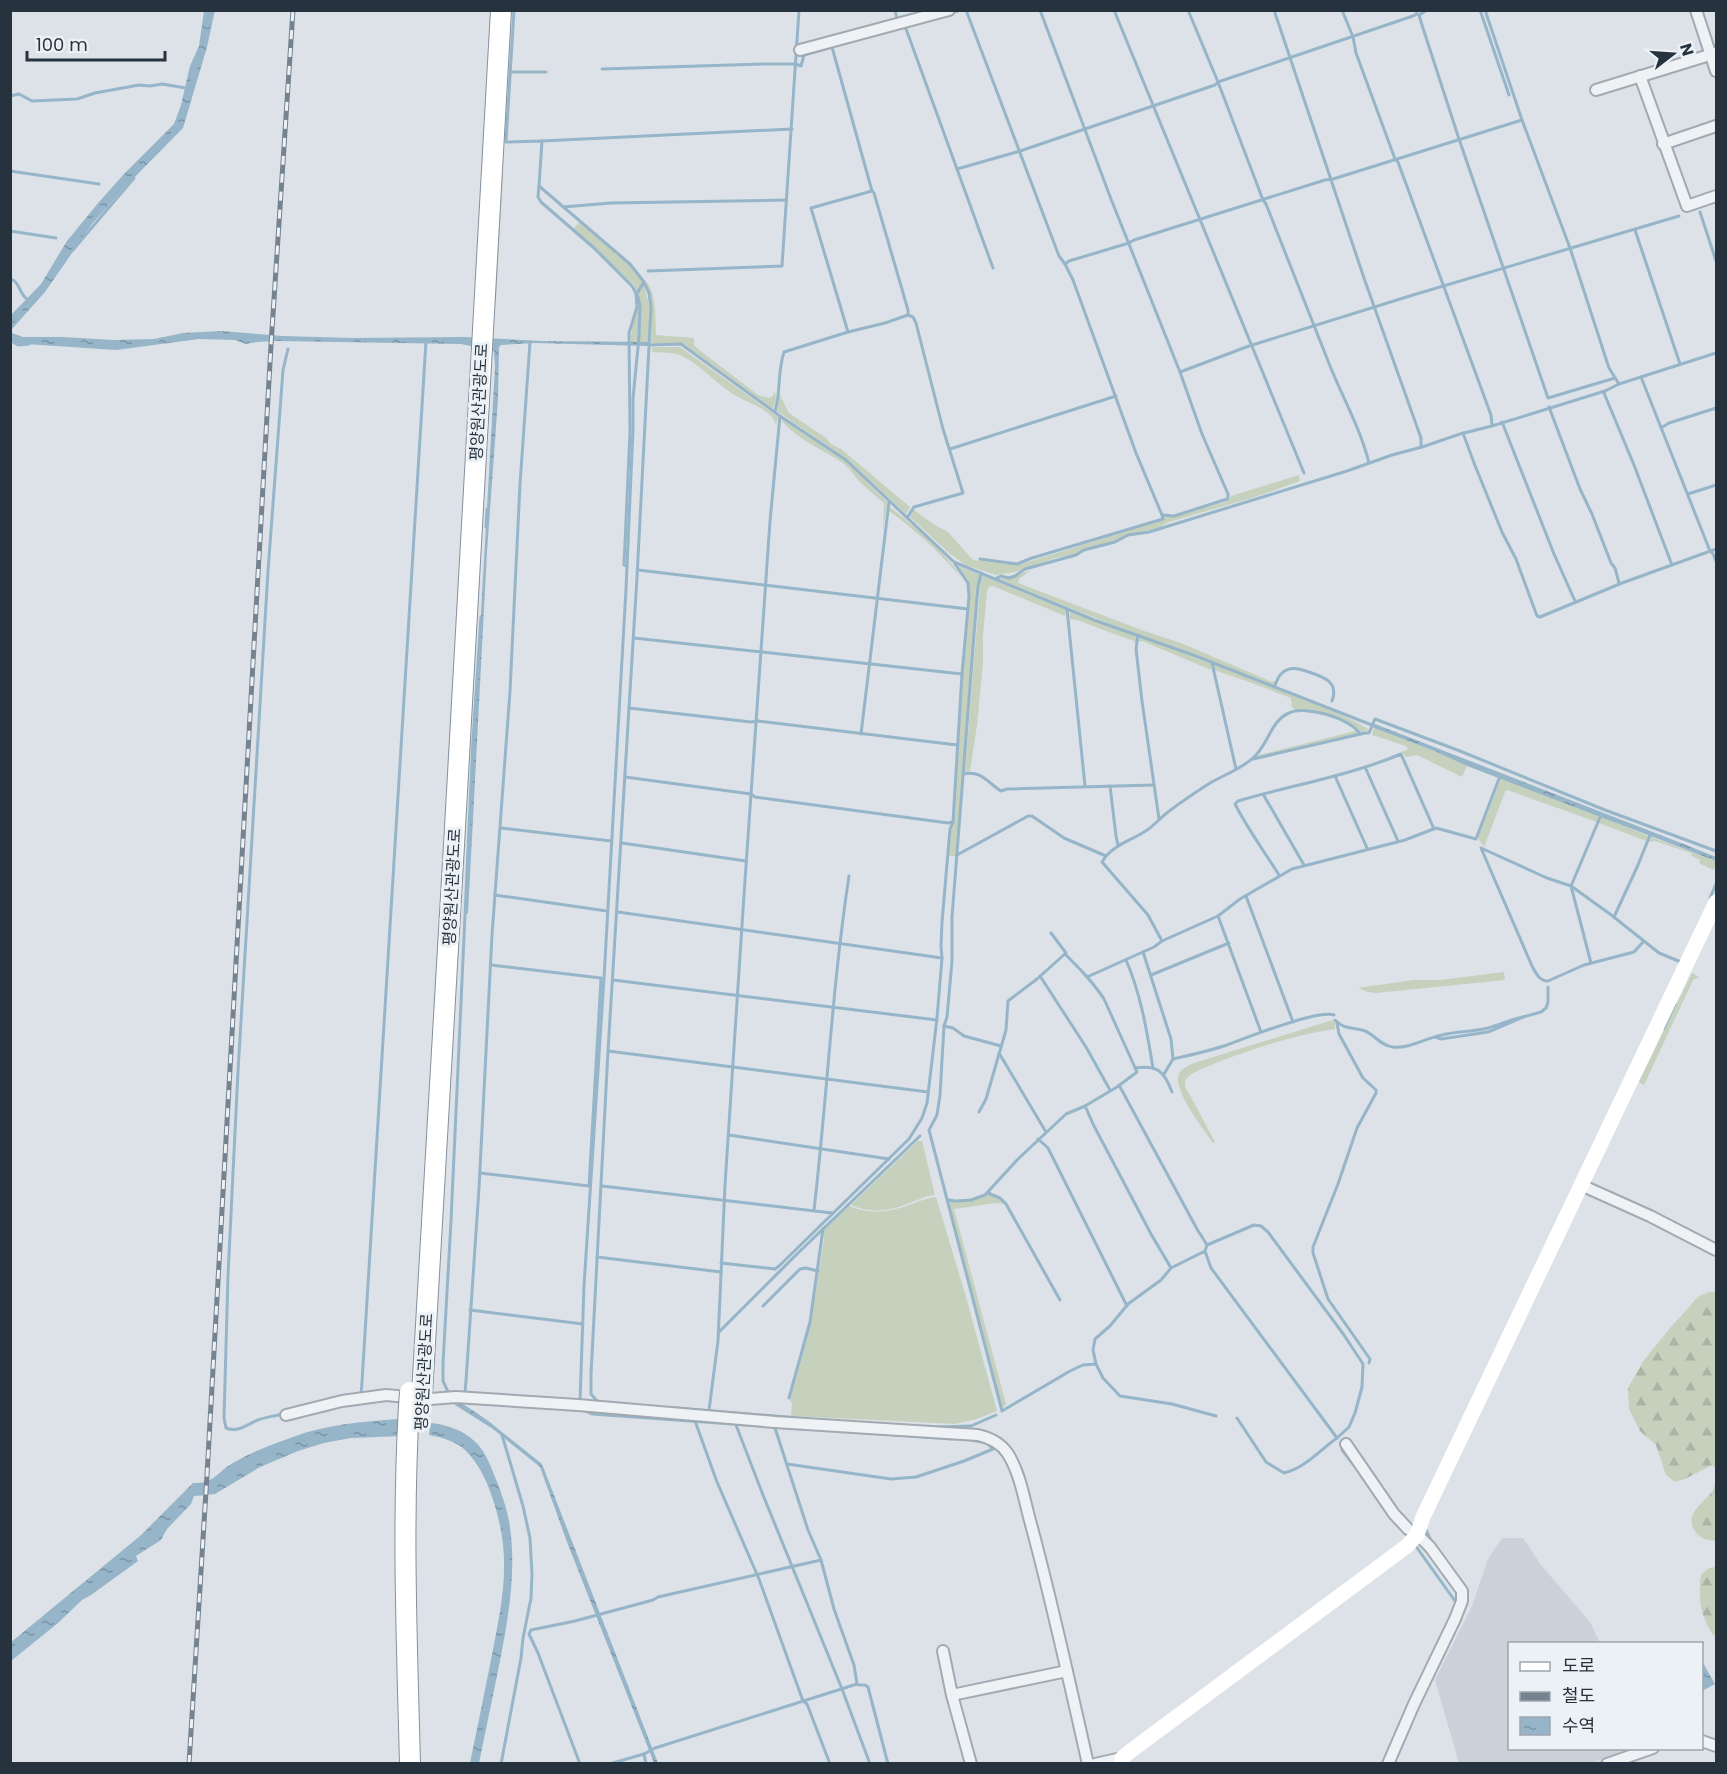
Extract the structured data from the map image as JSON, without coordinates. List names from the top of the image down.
{
  "streets": {
    "highway": ["평양원산관광도로"]
  },
  "legend": ["도로", "철도", "수역"],
  "scale_bar": "100 m",
  "north": "right"
}
